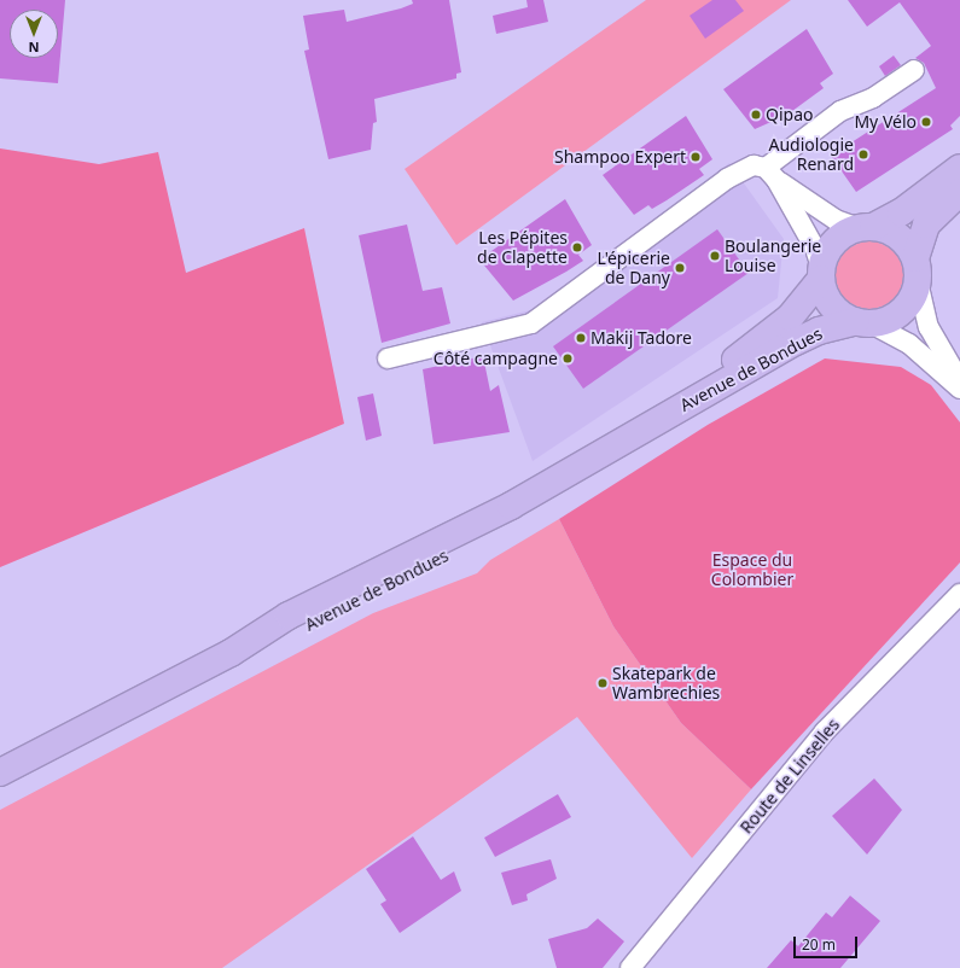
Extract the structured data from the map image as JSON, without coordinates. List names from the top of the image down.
{
  "streets": {
    "main road": ["Avenue de Bondues"],
    "street": ["Route de Linselles"]
  },
  "parks": ["Espace du Colombier"],
  "places": [
    "Qipao",
    "My Vélo",
    "Audiologie Renard",
    "Shampoo Expert",
    "Les Pépites de Clapette",
    "Boulangerie Louise",
    "L'épicerie de Dany",
    "Makij Tadore",
    "Côté campagne",
    "Skatepark de Wambrechies"
  ],
  "scale_bar": "20 m",
  "north": "bottom"
}
